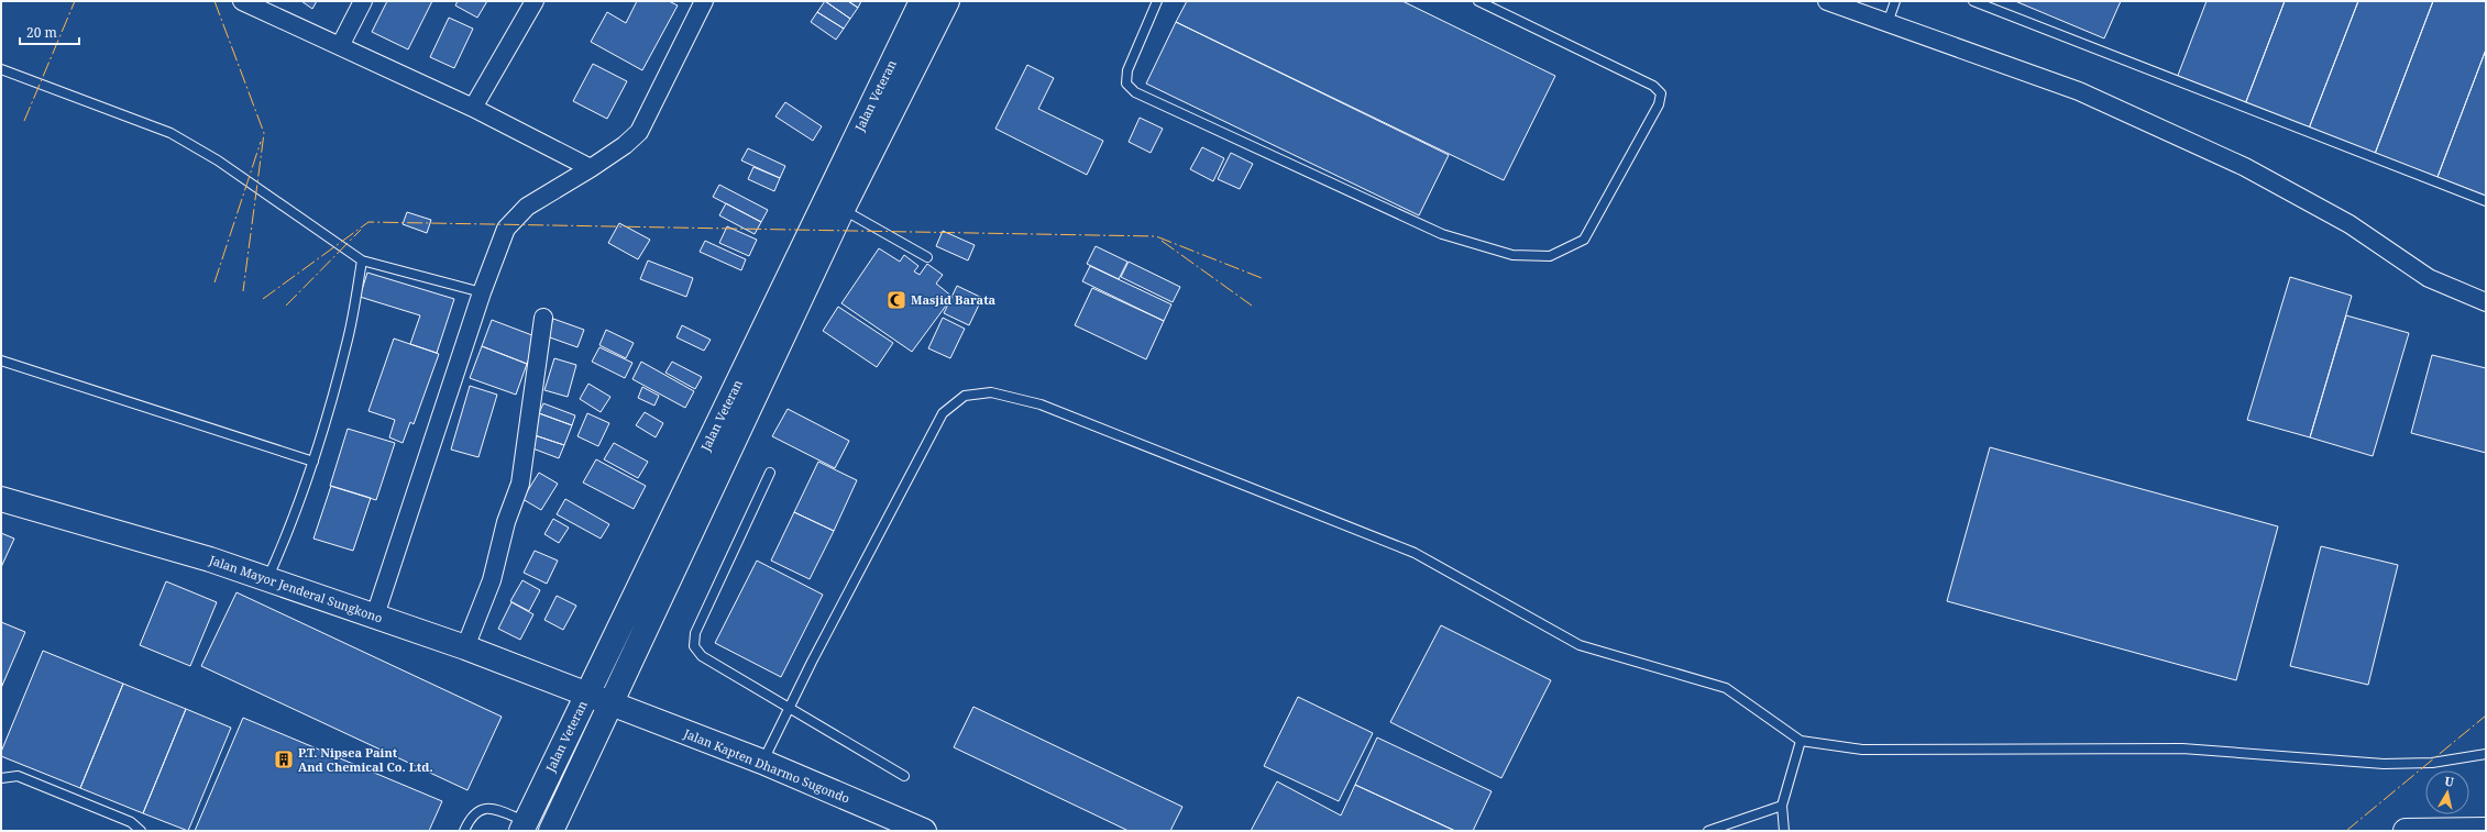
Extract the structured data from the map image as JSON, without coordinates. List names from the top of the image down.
{
  "streets": {
    "main road": ["Jalan Veteran", "Jalan Mayor Jenderal Sungkono", "Jalan Kapten Dharmo Sugondo"]
  },
  "crossings": [
    ["Jalan Veteran", "Jalan Mayor Jenderal Sungkono"],
    ["Jalan Veteran", "Jalan Kapten Dharmo Sugondo"],
    ["Jalan Mayor Jenderal Sungkono", "Jalan Kapten Dharmo Sugondo"]
  ],
  "places": {
    "mosque": ["Masjid Barata"],
    "building": ["P.T. Nipsea Paint And Chemical Co. Ltd."]
  },
  "scale_bar": "20 m",
  "north": "top"
}
